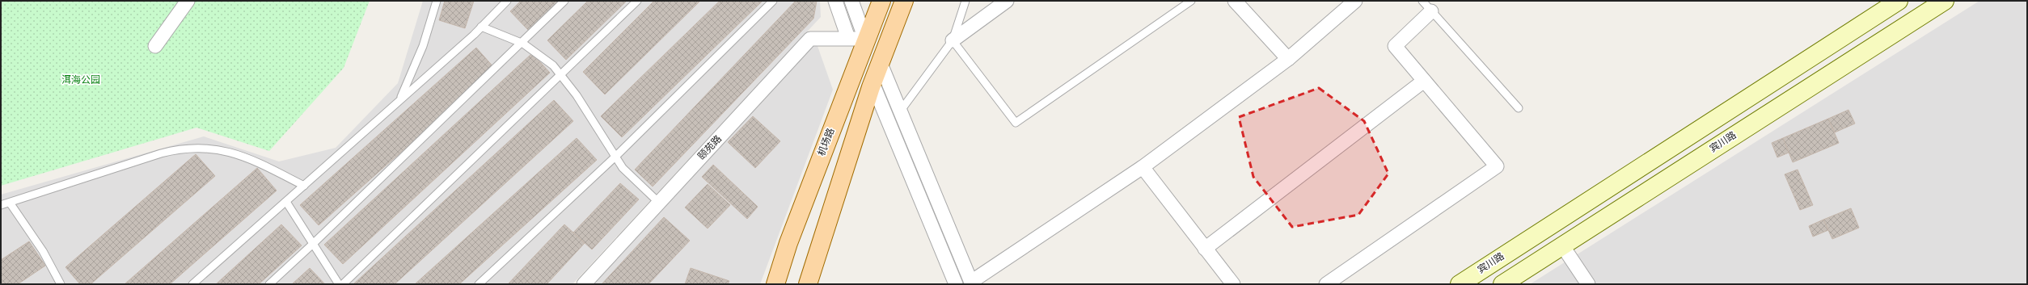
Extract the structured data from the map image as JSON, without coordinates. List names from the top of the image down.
{
  "streets": {
    "main road": ["机场路", "宾川路"],
    "street": ["颐苑路"]
  },
  "crossings": [
    ["机场路", "颐苑路"]
  ],
  "parks": ["洱海公园"]
}
